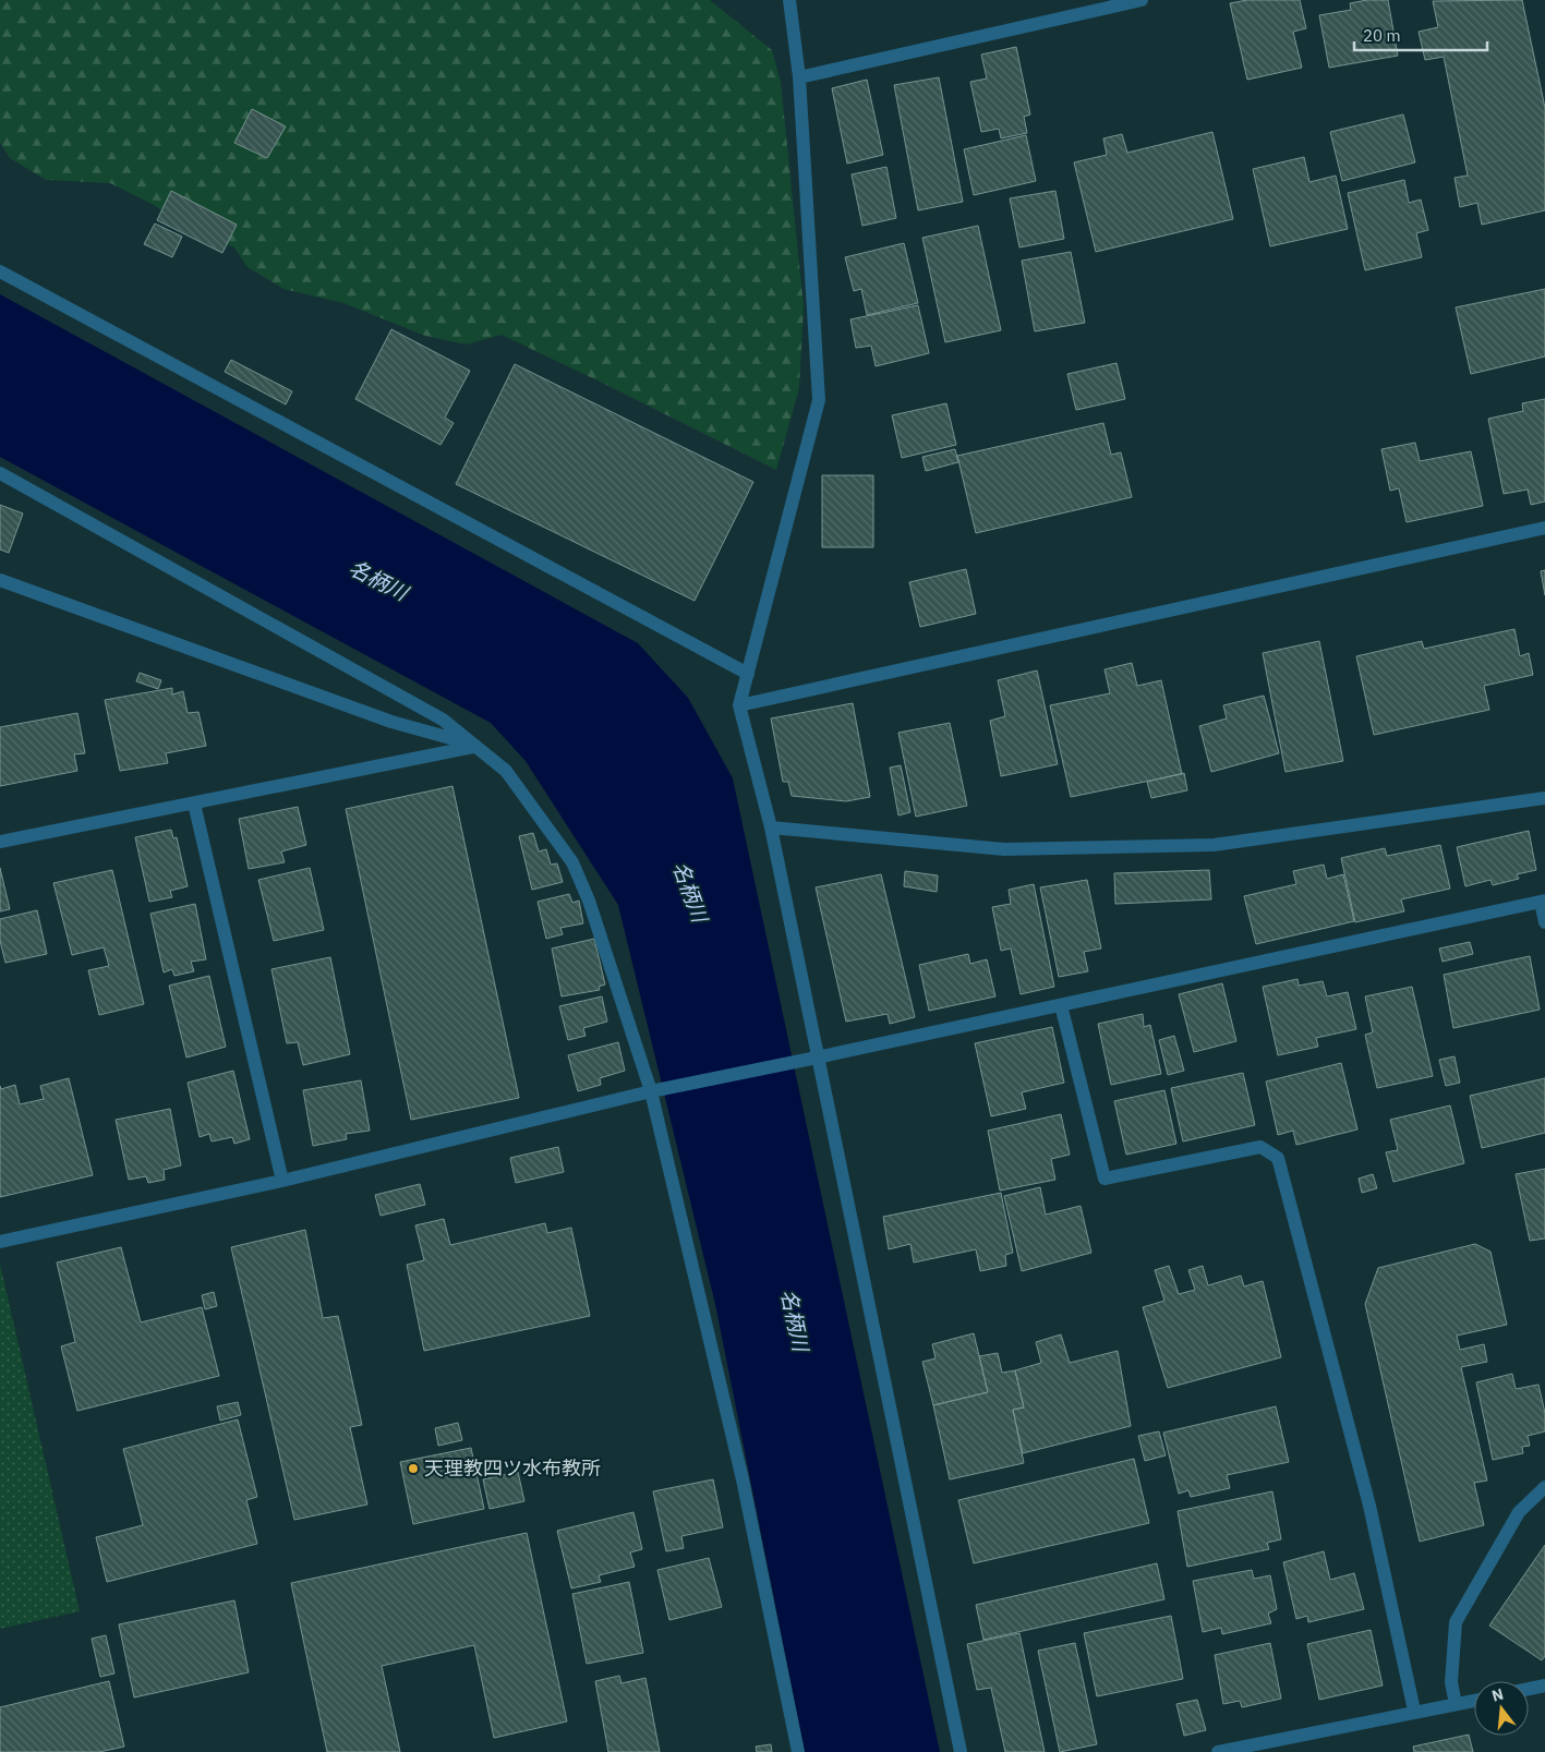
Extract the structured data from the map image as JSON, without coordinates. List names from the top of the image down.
{
  "water": ["名柄川"],
  "places": ["天理教四ツ水布教所"],
  "scale_bar": "20 m",
  "north": "top"
}
